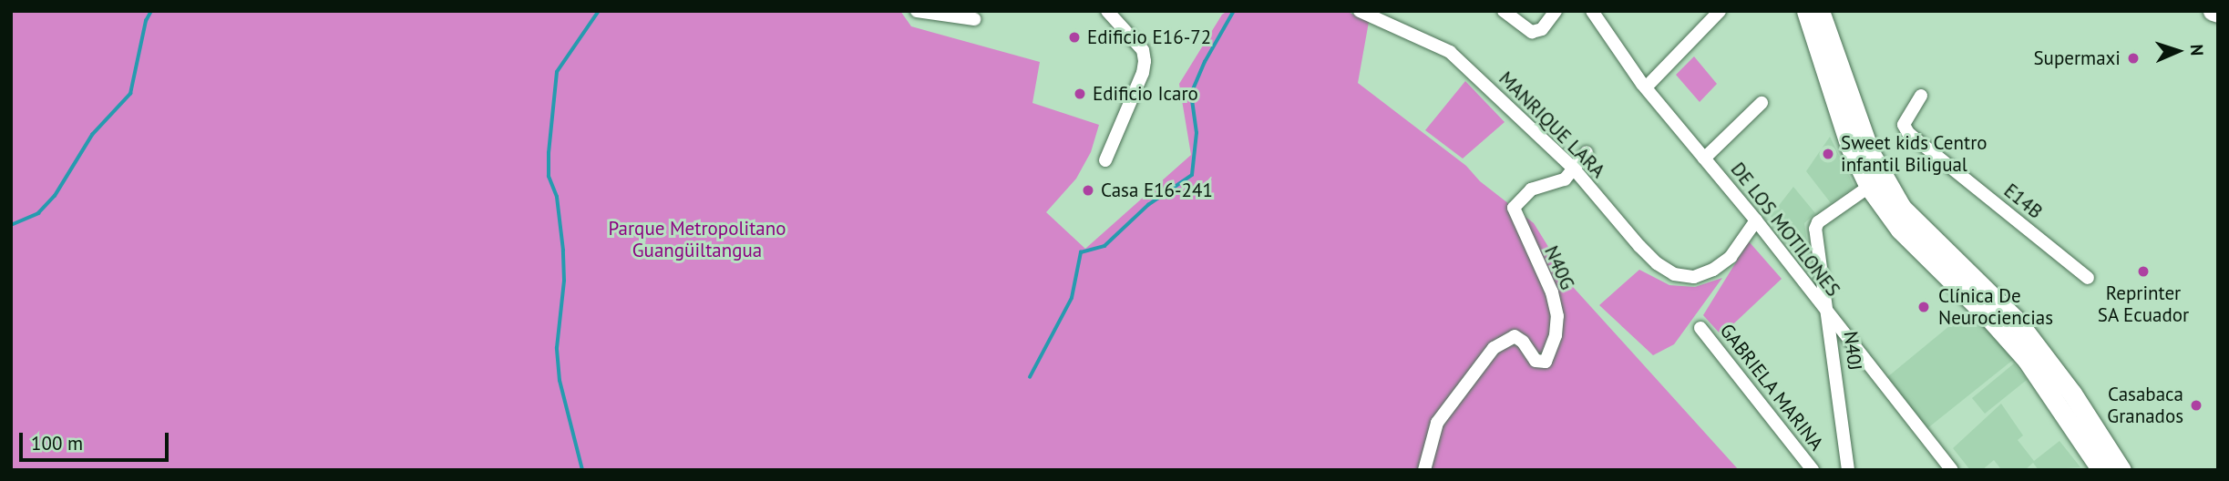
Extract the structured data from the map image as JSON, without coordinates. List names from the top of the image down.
{
  "streets": {
    "street": [
      "MANRIQUE LARA",
      "E14B",
      "DE LOS MOTILONES",
      "N40G",
      "N40J",
      "GABRIELA MARINA"
    ]
  },
  "crossings": [
    ["MANRIQUE LARA", "DE LOS MOTILONES"],
    ["MANRIQUE LARA", "N40G"],
    ["DE LOS MOTILONES", "N40J"]
  ],
  "parks": ["Parque Metropolitano Guangüiltangua"],
  "places": [
    "Edificio E16-72",
    "Supermaxi",
    "Edificio Icaro",
    "Sweet kids Centro infantil Biligual",
    "Casa E16-241",
    "Reprinter SA Ecuador",
    "Clínica De Neurociencias",
    "Casabaca Granados"
  ],
  "scale_bar": "100 m",
  "north": "right"
}
